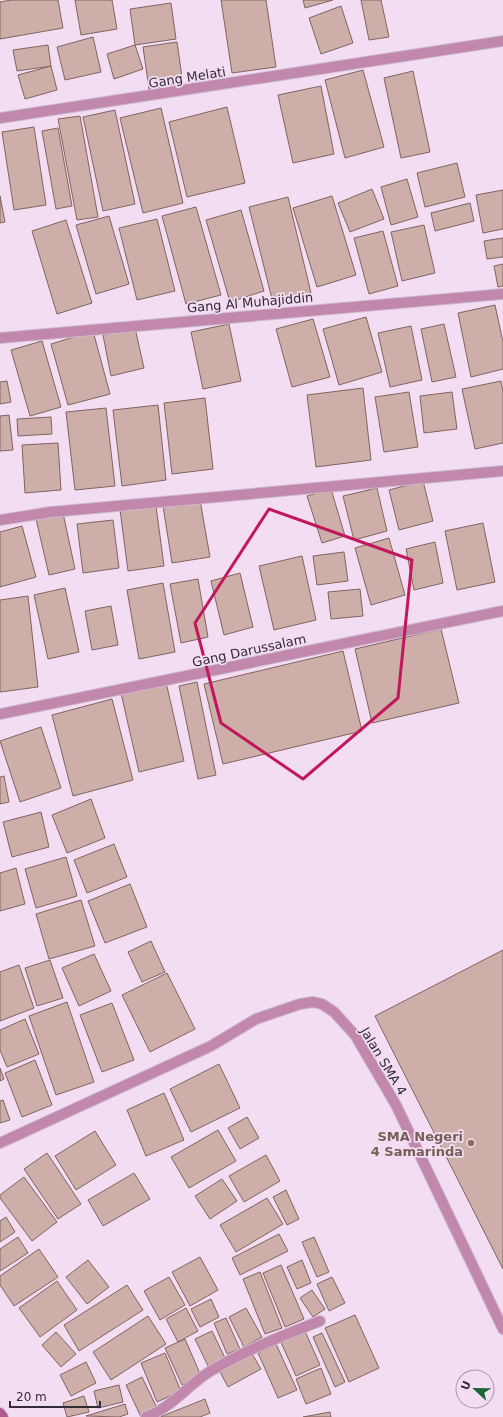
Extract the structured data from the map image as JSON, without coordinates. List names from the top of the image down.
{
  "streets": {
    "street": [
      "Gang Melati",
      "Gang Al Muhajiddin",
      "Gang Darussalam",
      "Jalan SMA 4"
    ]
  },
  "places": ["SMA Negeri 4 Samarinda"],
  "scale_bar": "20 m",
  "north": "left"
}
